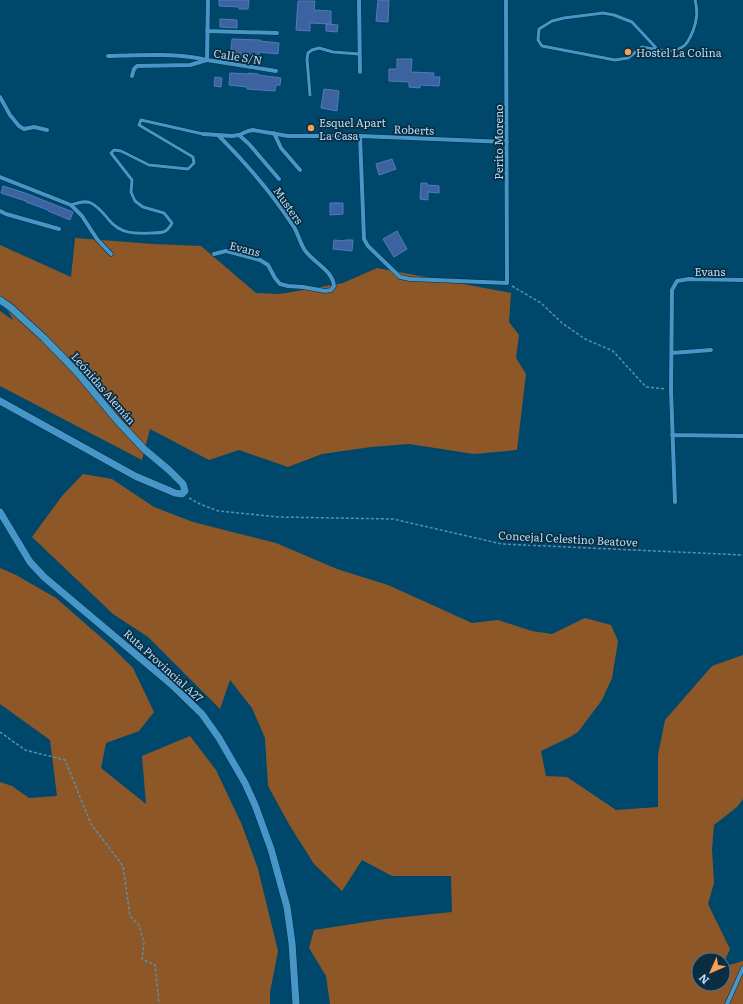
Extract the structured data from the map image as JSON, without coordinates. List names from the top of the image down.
{
  "streets": {
    "street": [
      "Calle S/N",
      "Roberts",
      "Perito Moreno",
      "Musters",
      "Evans",
      "Leónidas Alemán",
      "Ruta Provincial A27"
    ],
    "path": ["Concejal Celestino Beatove"]
  },
  "crossings": [
    ["Roberts", "Perito Moreno"],
    ["Roberts", "Musters"],
    ["Musters", "Evans"],
    ["Leónidas Alemán", "Concejal Celestino Beatove"]
  ],
  "places": ["Hostel La Colina", "Esquel Apart La Casa"],
  "north": "bottom left"
}
